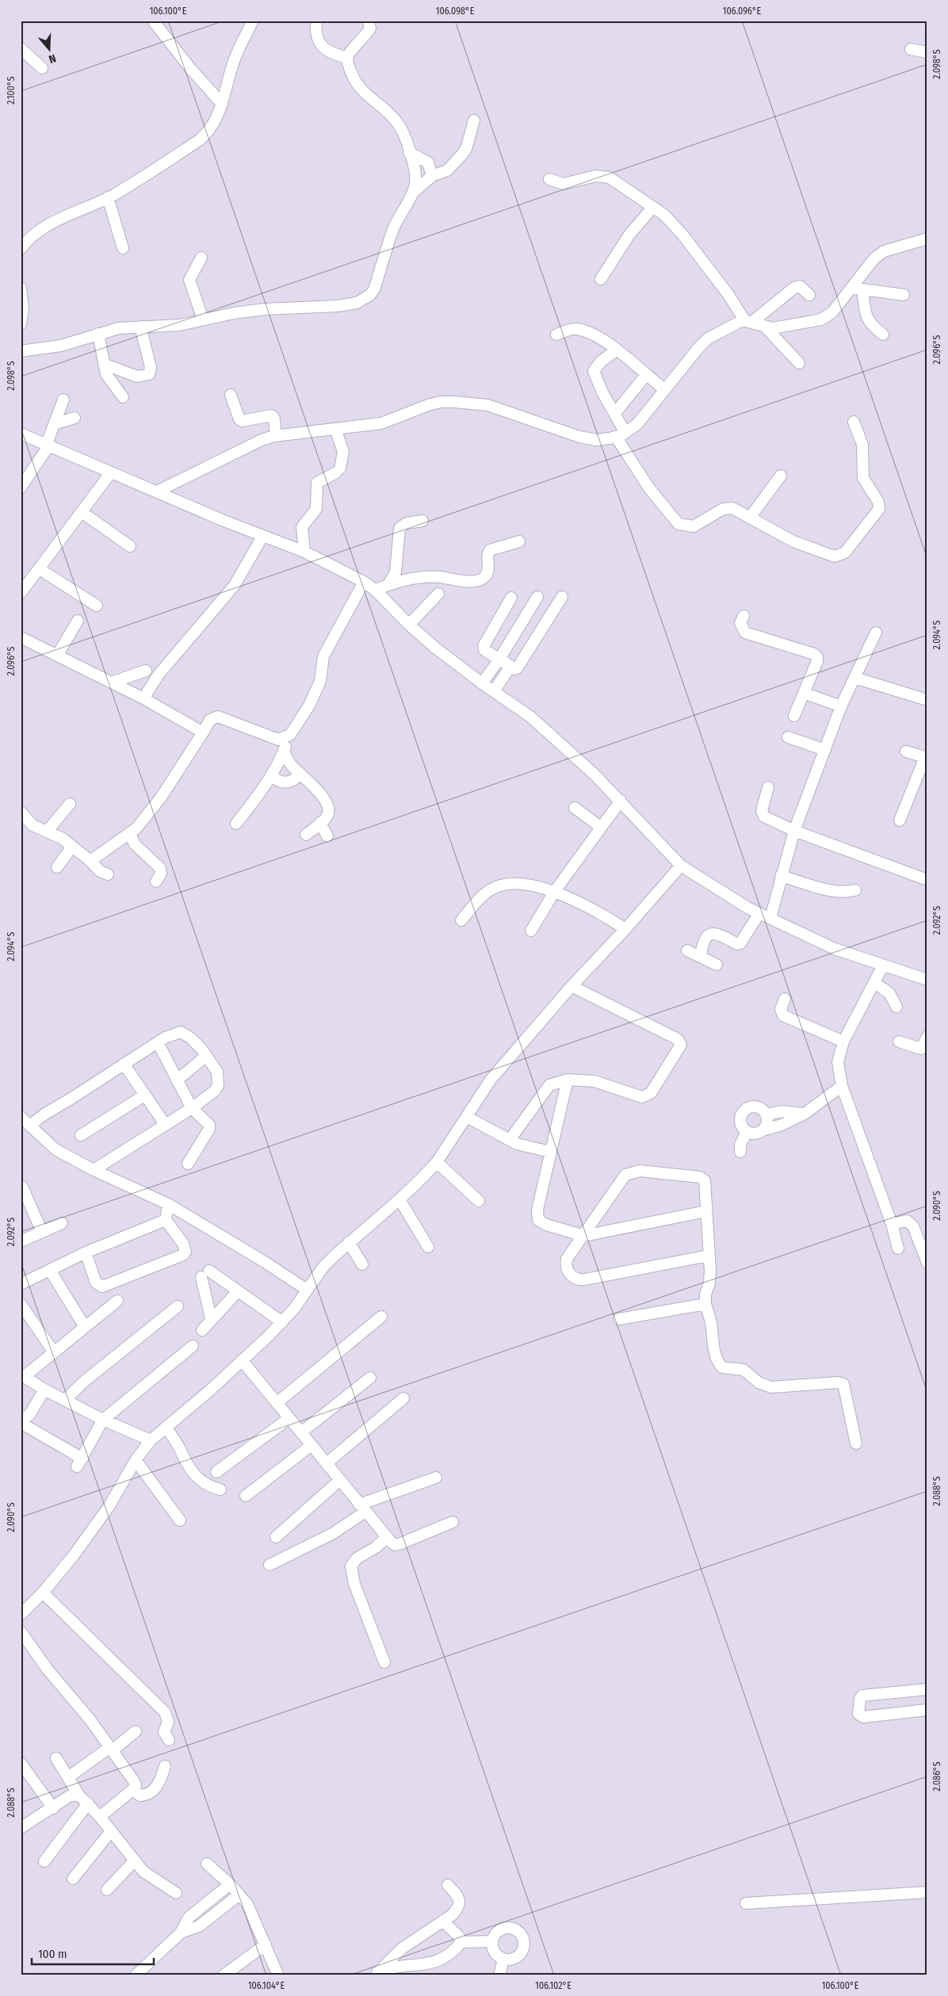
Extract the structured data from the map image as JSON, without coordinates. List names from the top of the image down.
{
  "scale_bar": "100 m",
  "north": "bottom",
  "coordinates": [
    "106.100°E",
    "106.098°E",
    "106.096°E",
    "2.098°S",
    "2.100°S",
    "2.096°S",
    "2.094°S",
    "2.092°S",
    "2.090°S",
    "2.088°S",
    "2.086°S",
    "106.104°E",
    "106.102°E"
  ]
}
